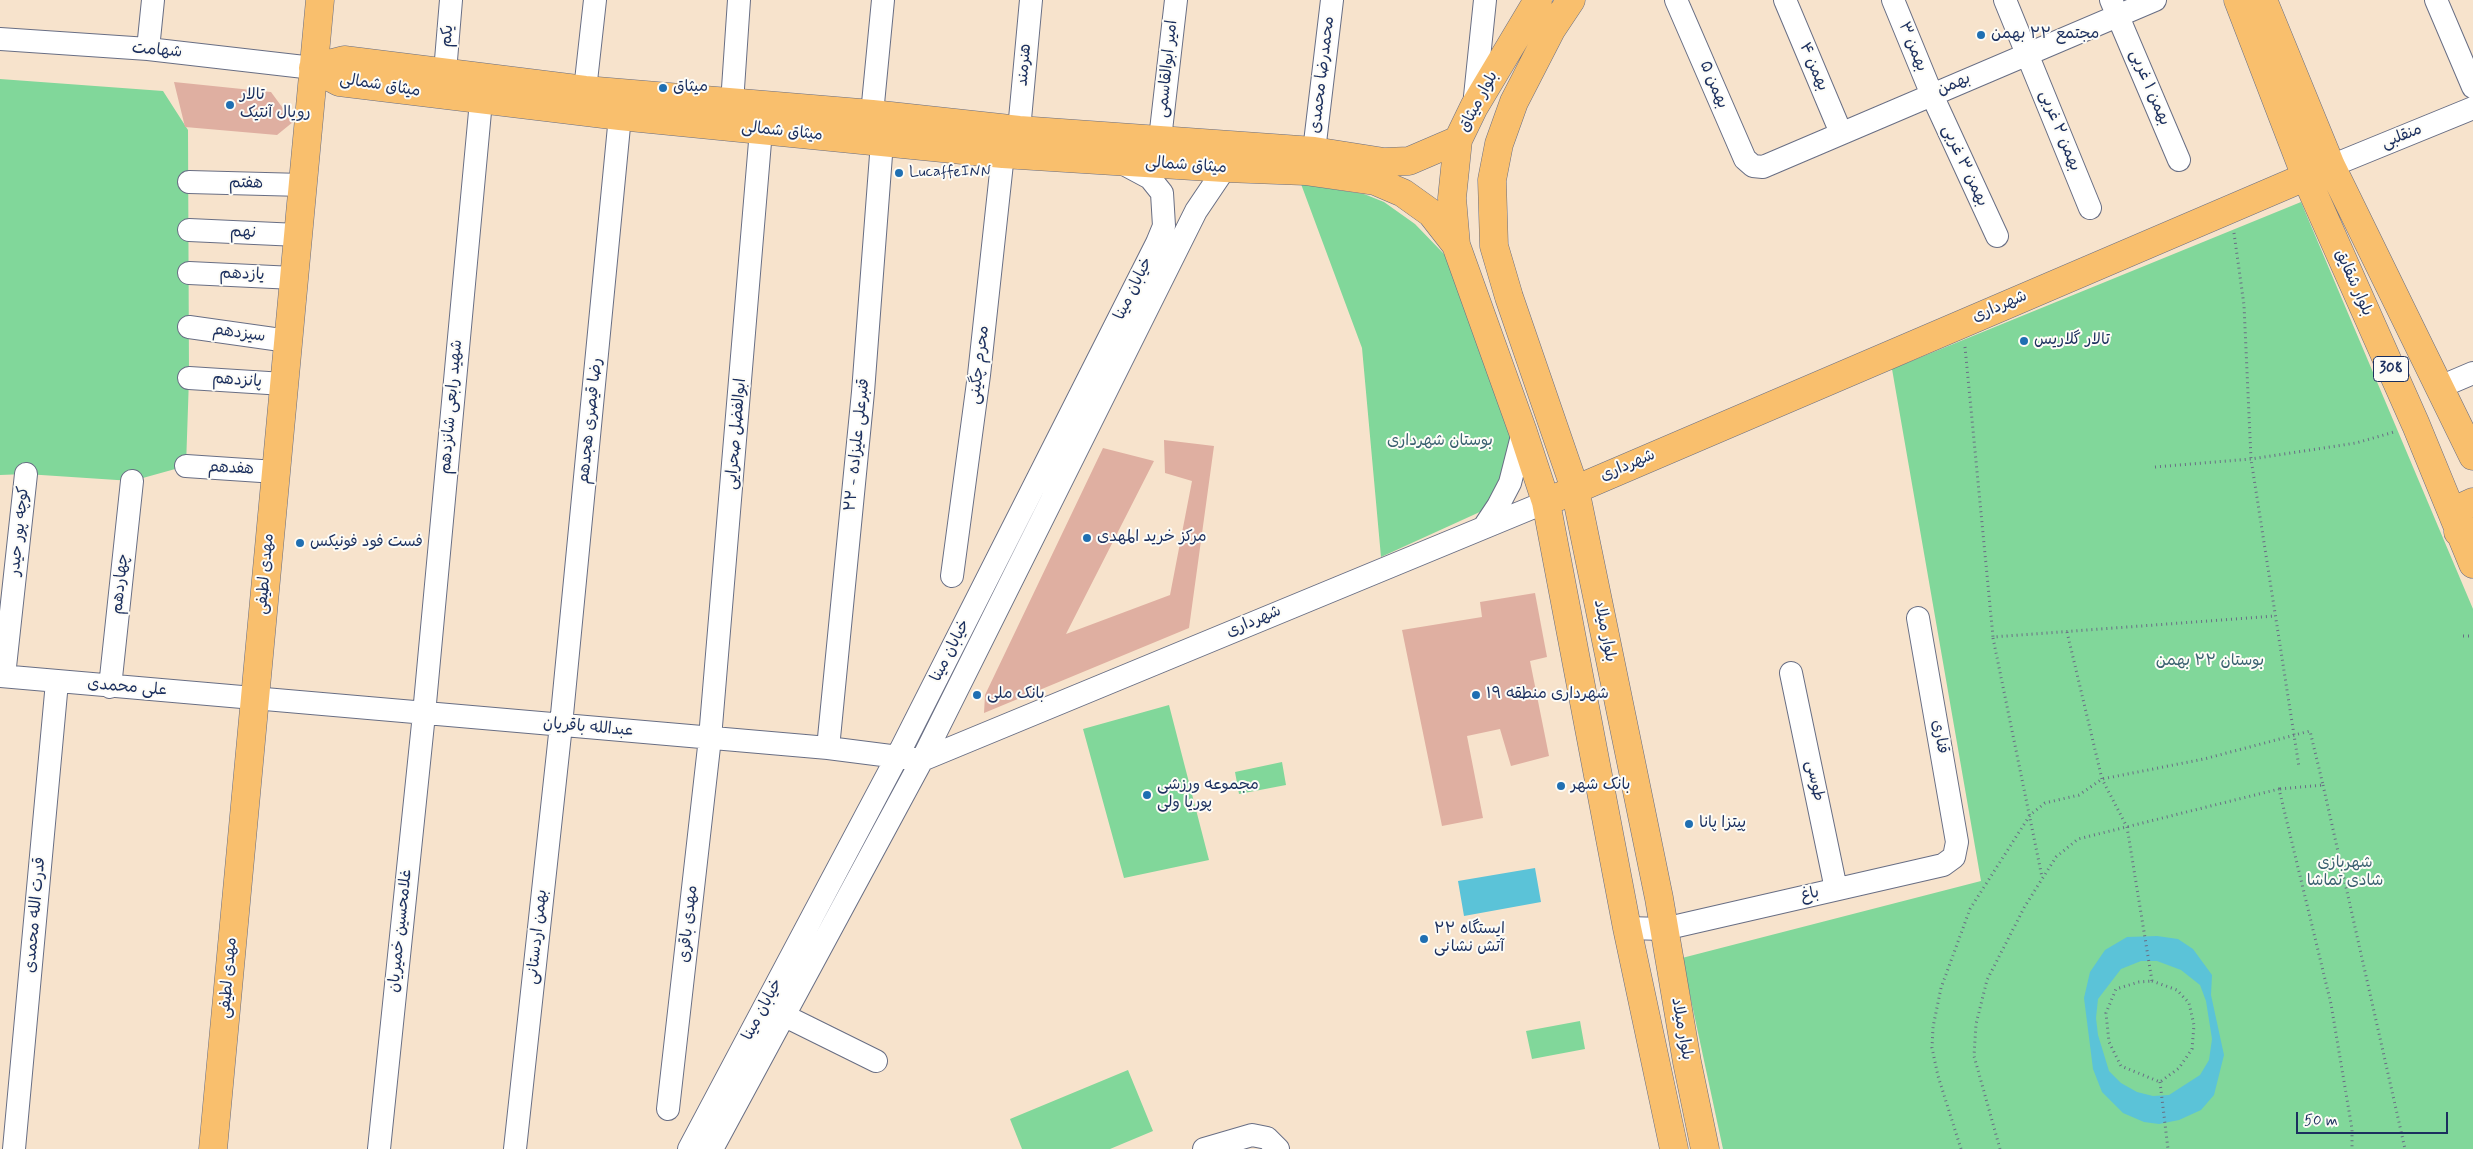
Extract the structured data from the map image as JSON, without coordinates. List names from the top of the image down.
{
  "streets": {
    "main road": [
      "میثاق شمالی",
      "بلوار میثاق",
      "بلوار شقایق",
      "شهرداری",
      "308",
      "مهدی لطیفی",
      "بلوار میلاد"
    ],
    "street": [
      "یکم",
      "بهمن ۳",
      "شهامت",
      "هنرمند",
      "بهمن ۴",
      "امیر ابوالقاسمی",
      "محمدرضا محمدی",
      "بهمن ۵",
      "بهمن",
      "بهمن ۱ غربی",
      "بهمن ۲ غربی",
      "منقلبی",
      "بهمن ۳ غربی",
      "هفتم",
      "نهم",
      "یازدهم",
      "خیابان مینا",
      "سیزدهم",
      "محرم چگینی",
      "پانزدهم",
      "شهید رابعی شانزدهم",
      "رضا قیصری هجدهم",
      "ابوالفضل صحرایی",
      "قنبرعلی علیزاده - ۲۲",
      "هفدهم",
      "کوچه پور حیدر",
      "چهاردهم",
      "علی محمدی",
      "عبدالله باقریان",
      "قناری",
      "طوسی",
      "باغ",
      "قدرت الله محمدی",
      "مهدی باقری",
      "غلامحسین خمیریان",
      "بهمن اردستانی"
    ]
  },
  "crossings": [
    ["یکم", "میثاق شمالی"],
    ["بهمن ۳", "بهمن"],
    ["بهمن ۳", "بهمن ۳ غربی"],
    ["شهامت", "میثاق شمالی"],
    ["شهامت", "مهدی لطیفی"],
    ["هنرمند", "میثاق شمالی"],
    ["بهمن ۴", "بهمن"],
    ["امیر ابوالقاسمی", "میثاق شمالی"],
    ["محمدرضا محمدی", "میثاق شمالی"],
    ["بهمن ۵", "بهمن"],
    ["بهمن", "بهمن ۱ غربی"],
    ["بهمن", "بهمن ۲ غربی"],
    ["بهمن", "بهمن ۳ غربی"],
    ["میثاق شمالی", "بلوار میثاق"],
    ["میثاق شمالی", "خیابان مینا"],
    ["میثاق شمالی", "محرم چگینی"],
    ["میثاق شمالی", "شهید رابعی شانزدهم"],
    ["میثاق شمالی", "رضا قیصری هجدهم"],
    ["میثاق شمالی", "ابوالفضل صحرایی"],
    ["میثاق شمالی", "قنبرعلی علیزاده - ۲۲"],
    ["میثاق شمالی", "مهدی لطیفی"],
    ["میثاق شمالی", "بلوار میلاد"],
    ["بلوار میثاق", "بلوار میلاد"],
    ["منقلبی", "بلوار شقایق"],
    ["منقلبی", "شهرداری"],
    ["هفتم", "مهدی لطیفی"],
    ["نهم", "مهدی لطیفی"],
    ["یازدهم", "مهدی لطیفی"],
    ["بلوار شقایق", "شهرداری"],
    ["خیابان مینا", "شهرداری"],
    ["خیابان مینا", "عبدالله باقریان"],
    ["شهرداری", "بلوار میلاد"],
    ["شهرداری", "عبدالله باقریان"],
    ["سیزدهم", "مهدی لطیفی"],
    ["پانزدهم", "مهدی لطیفی"],
    ["شهید رابعی شانزدهم", "عبدالله باقریان"],
    ["شهید رابعی شانزدهم", "غلامحسین خمیریان"],
    ["رضا قیصری هجدهم", "عبدالله باقریان"],
    ["رضا قیصری هجدهم", "بهمن اردستانی"],
    ["ابوالفضل صحرایی", "عبدالله باقریان"],
    ["ابوالفضل صحرایی", "مهدی باقری"],
    ["قنبرعلی علیزاده - ۲۲", "عبدالله باقریان"],
    ["هفدهم", "مهدی لطیفی"],
    ["کوچه پور حیدر", "علی محمدی"],
    ["مهدی لطیفی", "علی محمدی"],
    ["مهدی لطیفی", "عبدالله باقریان"],
    ["چهاردهم", "علی محمدی"],
    ["بلوار میلاد", "باغ"],
    ["علی محمدی", "عبدالله باقریان"],
    ["علی محمدی", "قدرت الله محمدی"],
    ["عبدالله باقریان", "مهدی باقری"],
    ["عبدالله باقریان", "غلامحسین خمیریان"],
    ["عبدالله باقریان", "بهمن اردستانی"],
    ["قناری", "باغ"],
    ["طوسی", "باغ"]
  ],
  "parks": ["بوستان شهرداری", "بوستان ۲۲ بهمن", "شهربازی شادی تماشا"],
  "places": [
    "مجتمع ۲۲ بهمن",
    "میثاق",
    "تالار رویال آنتیک",
    "LucaffeINN",
    "تالار گلاریس",
    "مرکز خرید المهدی",
    "فست فود فونیکس",
    "بانک ملی",
    "شهرداری منطقه ۱۹",
    "بانک شهر",
    "مجموعه ورزشی پوریا ولی",
    "پیتزا پانا",
    "ایستگاه ۲۲ آتش نشانی"
  ],
  "scale_bar": "50 m"
}
